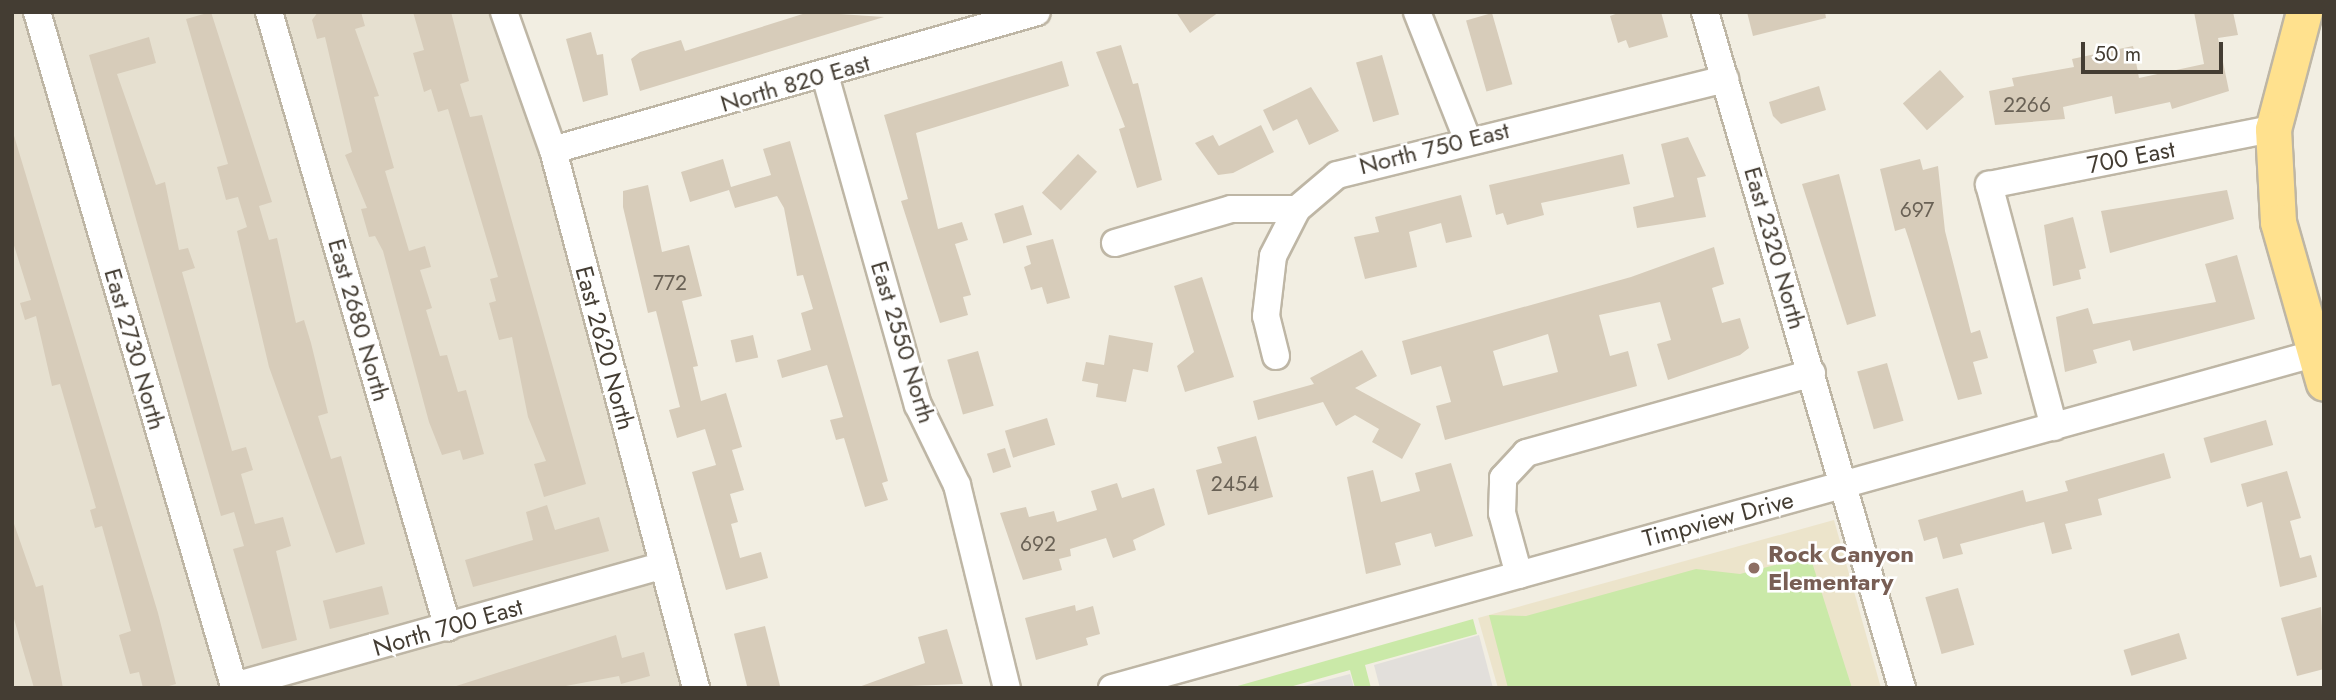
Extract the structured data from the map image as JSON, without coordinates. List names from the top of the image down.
{
  "streets": {
    "street": [
      "North 820 East",
      "North 750 East",
      "700 East",
      "East 2320 North",
      "East 2680 North",
      "East 2550 North",
      "East 2620 North",
      "East 2730 North",
      "Timpview Drive",
      "North 700 East"
    ]
  },
  "crossings": [
    ["North 820 East", "East 2550 North"],
    ["North 820 East", "East 2620 North"],
    ["North 750 East", "East 2320 North"],
    ["700 East", "Timpview Drive"],
    ["East 2320 North", "Timpview Drive"],
    ["East 2680 North", "North 700 East"],
    ["East 2620 North", "North 700 East"],
    ["East 2730 North", "North 700 East"]
  ],
  "places": ["Rock Canyon Elementary"],
  "house_numbers": [
    "2266",
    "697",
    "772",
    "2454",
    "692"
  ],
  "scale_bar": "50 m"
}
